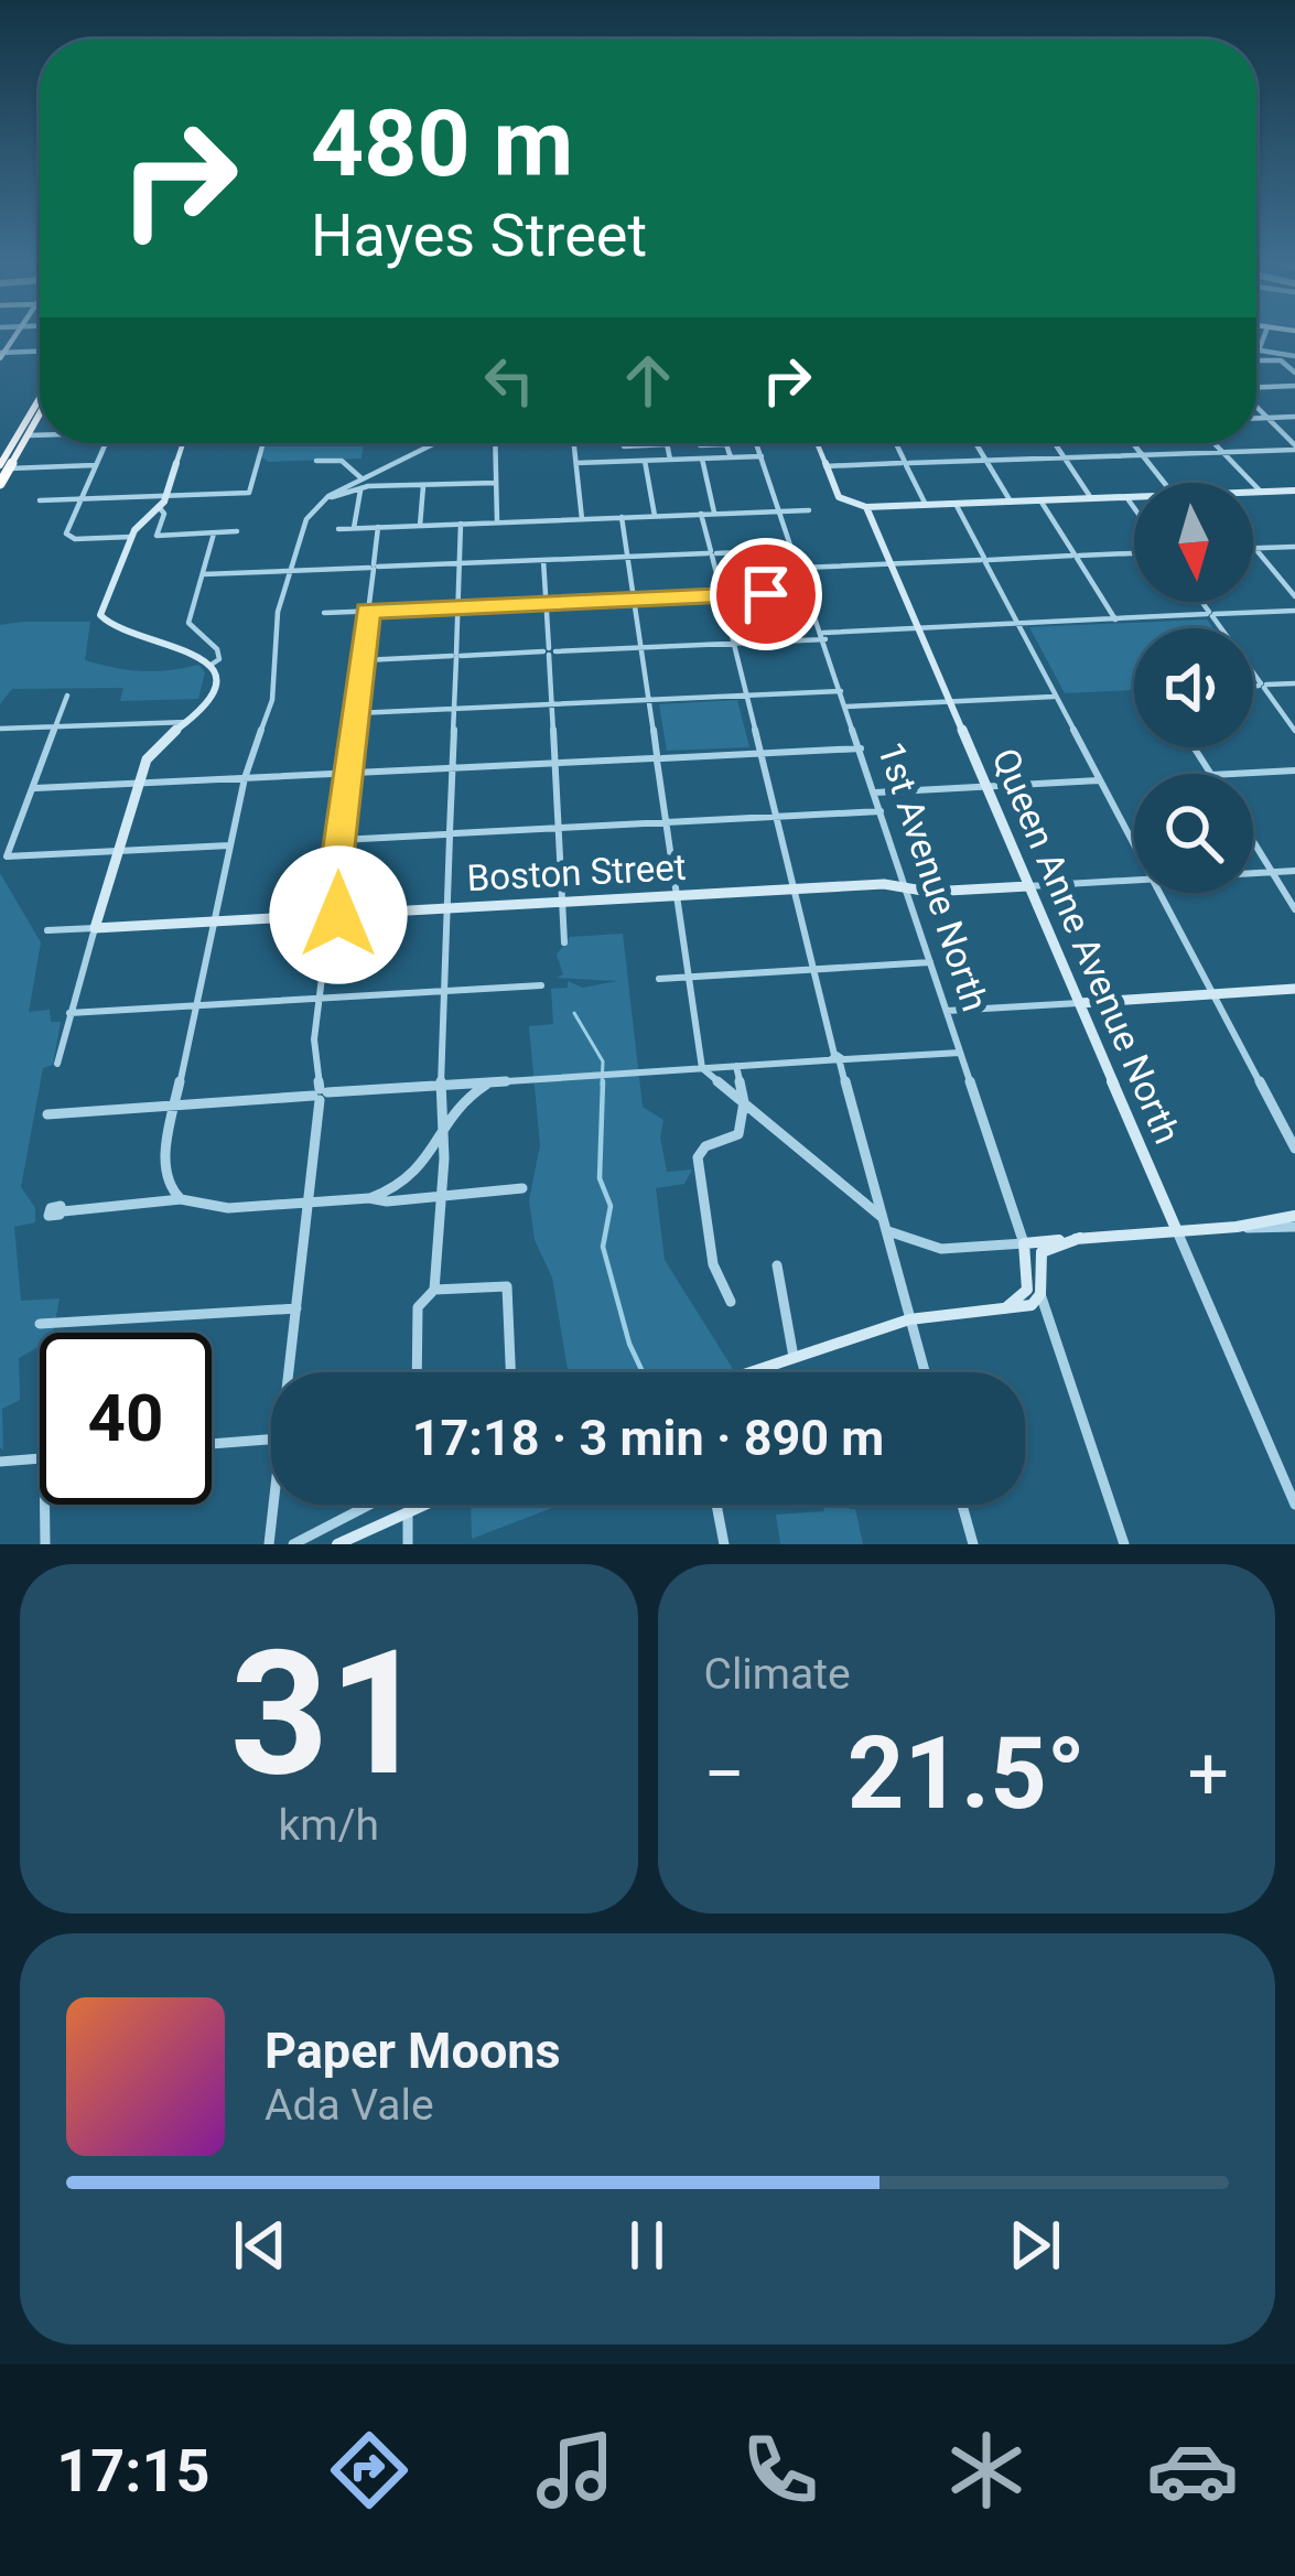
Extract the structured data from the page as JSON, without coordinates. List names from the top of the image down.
{
  "streets": {
    "street": ["Boston Street", "1st Avenue North", "Queen Anne Avenue North"]
  },
  "crossings": [
    ["Boston Street", "1st Avenue North"],
    ["Boston Street", "Queen Anne Avenue North"]
  ],
  "north": "bottom",
  "page": {
    "turn": ["480 m", "Hayes Street"],
    "limit": "40",
    "trip": "17:18 · 3 min · 890 m",
    "tile": [
      ["31", "km/h"],
      "Climate"
    ],
    "heat": ["−", "21.5°", "+"],
    "song": ["Paper Moons", "Ada Vale"],
    "tabs": "17:15"
  }
}
